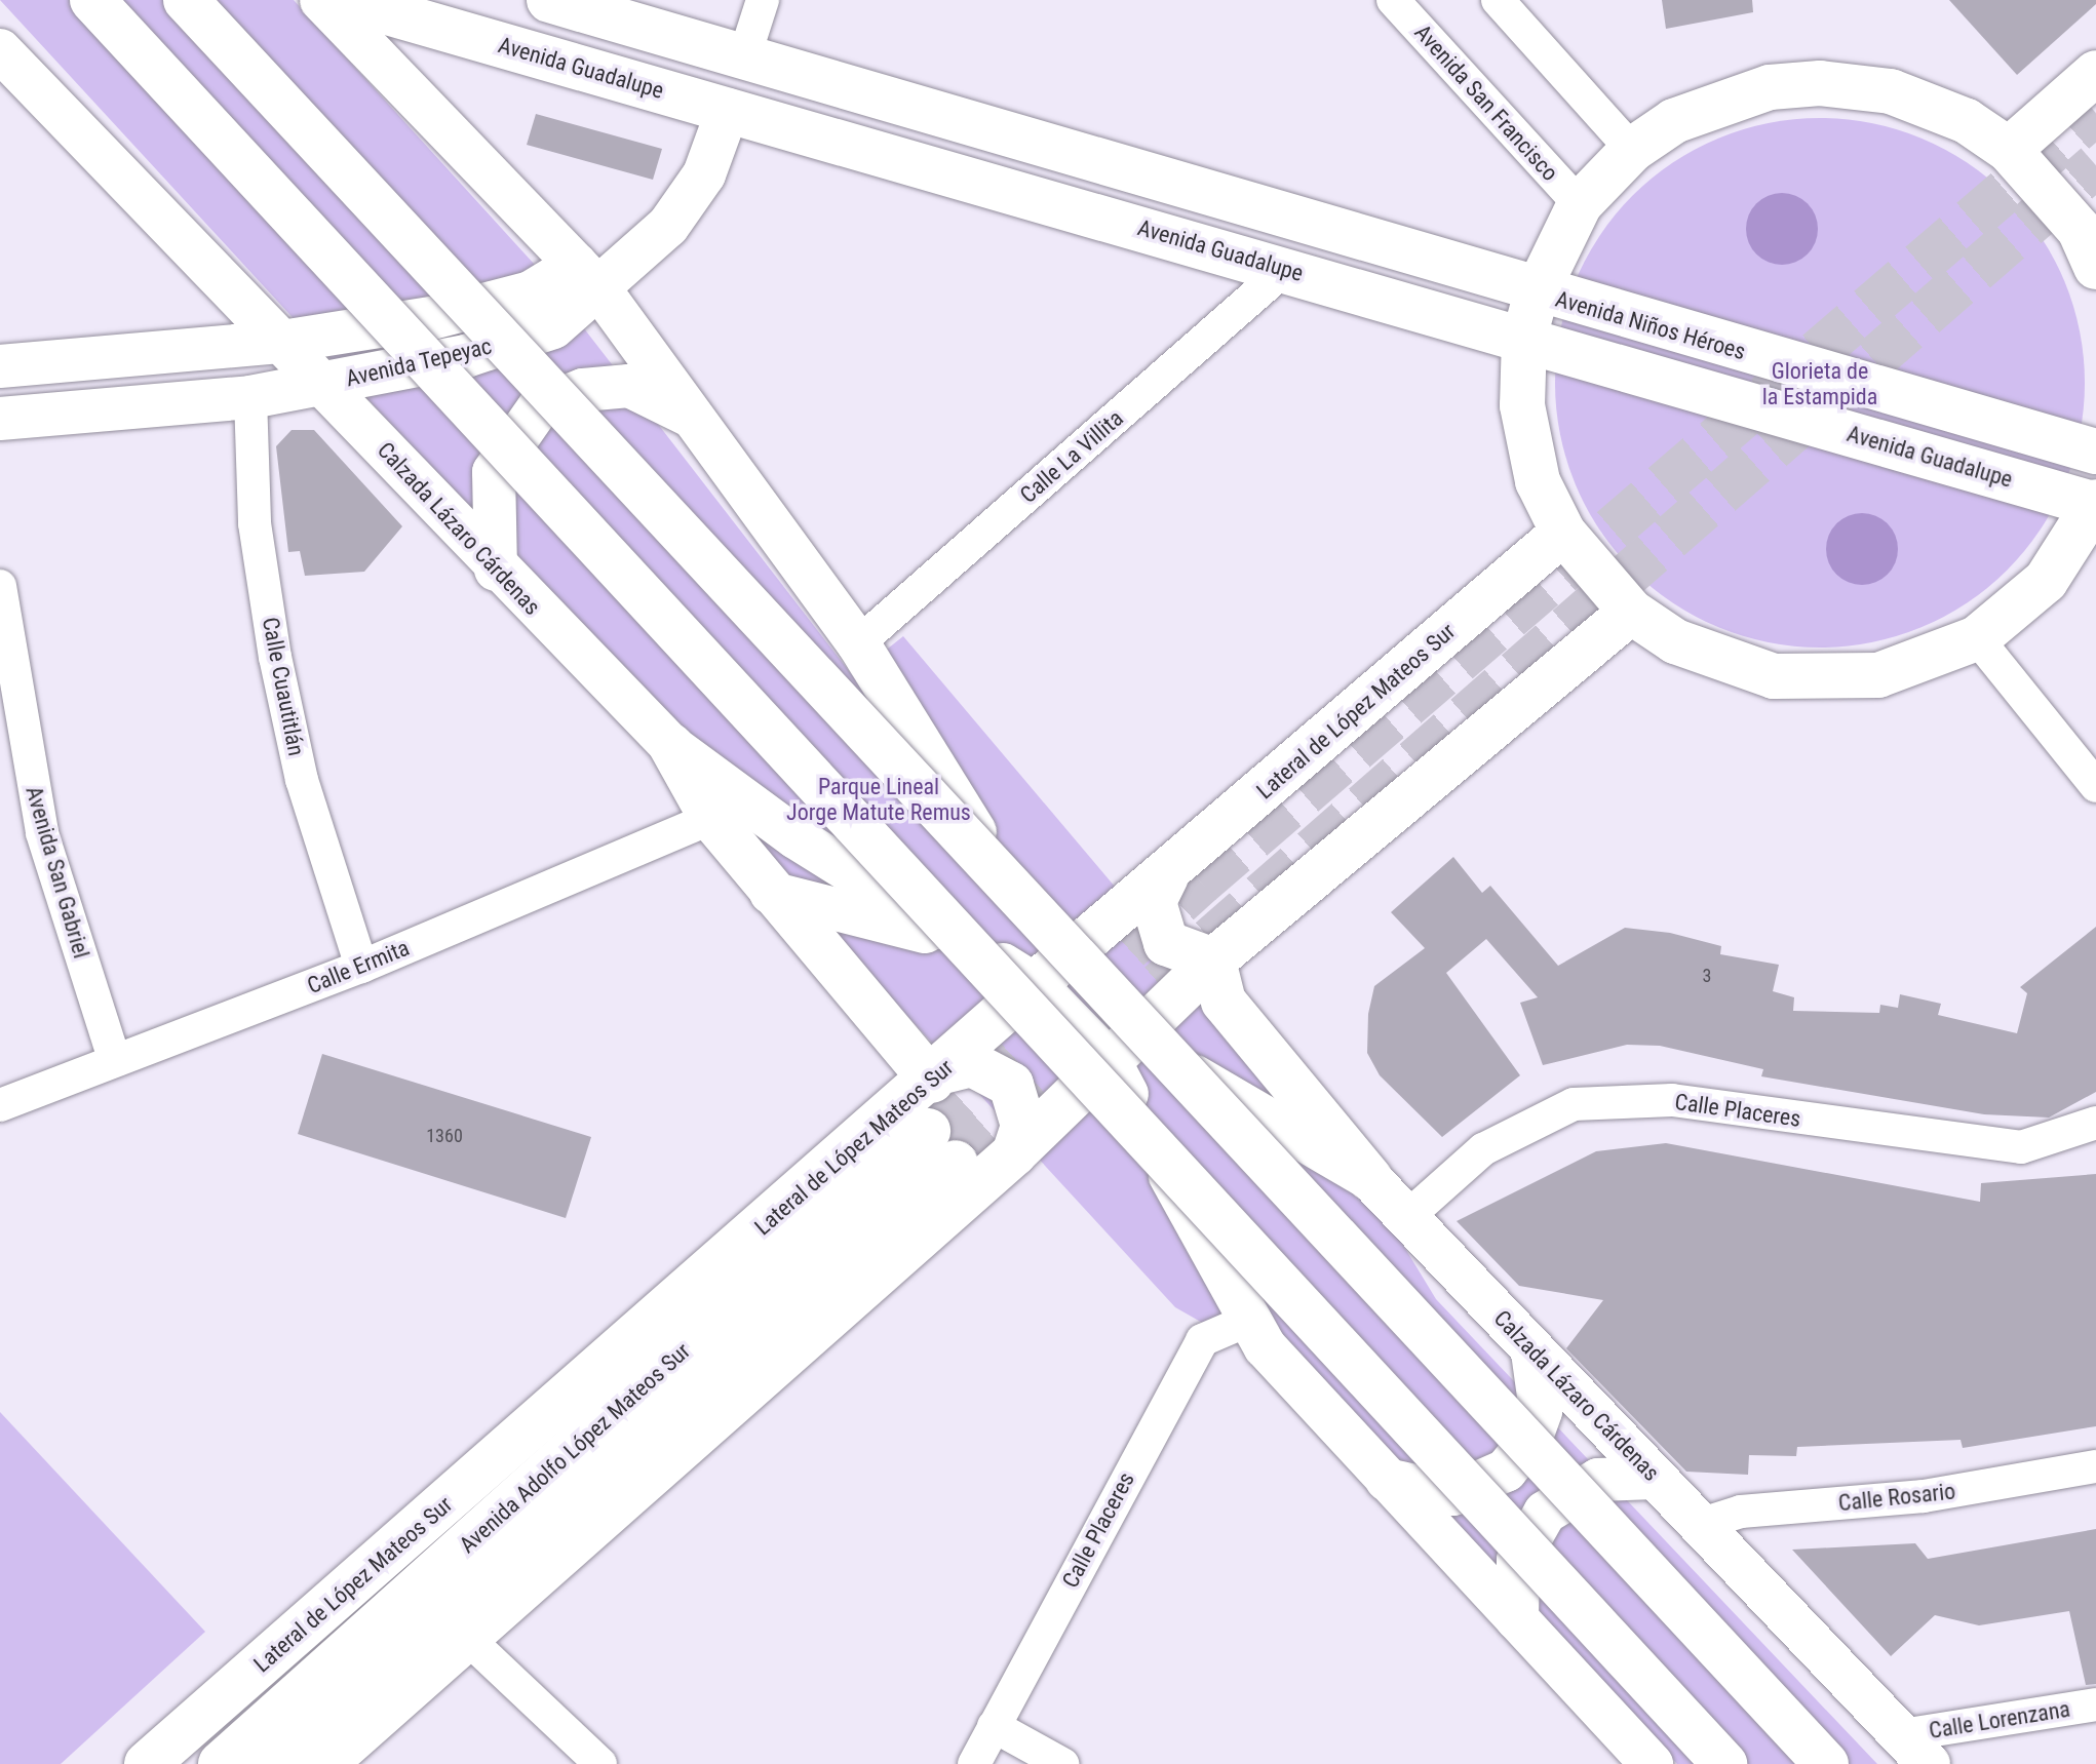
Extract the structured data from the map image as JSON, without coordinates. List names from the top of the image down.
{
  "streets": {
    "main road": [
      "Avenida Guadalupe",
      "Avenida Niños Héroes",
      "Lateral de López Mateos Sur",
      "Avenida Adolfo López Mateos Sur"
    ],
    "street": [
      "Avenida San Francisco",
      "Avenida Tepeyac",
      "Calle La Villita",
      "Calzada Lázaro Cárdenas",
      "Calle Cuautitlán",
      "Avenida San Gabriel",
      "Calle Ermita",
      "Calle Placeres",
      "Calle Rosario",
      "Calle Lorenzana"
    ]
  },
  "crossings": [
    ["Avenida Guadalupe", "Avenida Tepeyac"],
    ["Avenida Guadalupe", "Calle La Villita"],
    ["Avenida Tepeyac", "Calzada Lázaro Cárdenas"],
    ["Avenida Tepeyac", "Calle Cuautitlán"],
    ["Calle La Villita", "Calzada Lázaro Cárdenas"],
    ["Calzada Lázaro Cárdenas", "Lateral de López Mateos Sur"],
    ["Calzada Lázaro Cárdenas", "Calle Placeres"],
    ["Calzada Lázaro Cárdenas", "Calle Rosario"],
    ["Calzada Lázaro Cárdenas", "Calle Lorenzana"],
    ["Calle Cuautitlán", "Calle Ermita"],
    ["Avenida San Gabriel", "Calle Ermita"]
  ],
  "parks": ["Glorieta de la Estampida", "Parque Lineal Jorge Matute Remus"],
  "house_numbers": ["3", "1360"]
}
